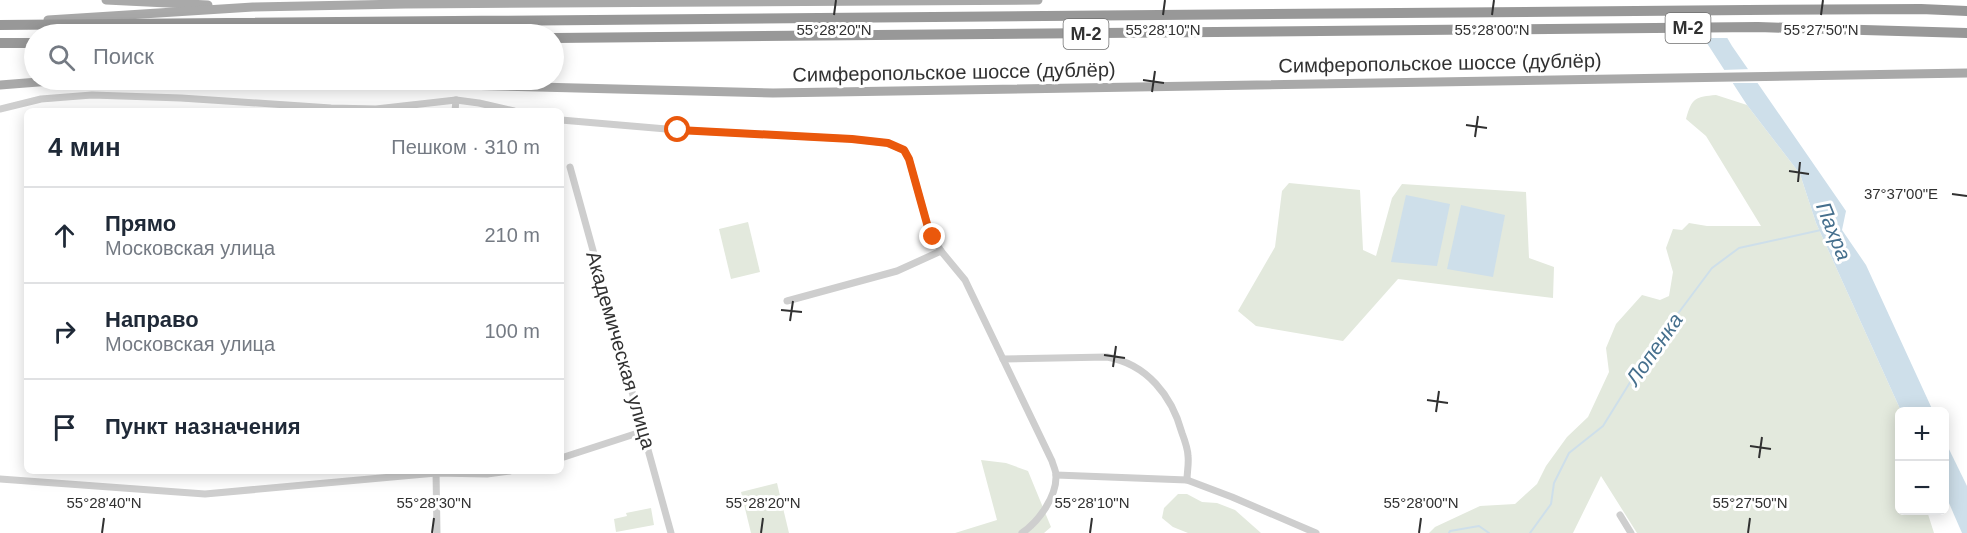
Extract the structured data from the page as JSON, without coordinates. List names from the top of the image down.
{
  "streets": {
    "highway": ["М-2"],
    "main road": ["Симферопольское шоссе (дублёр)"],
    "street": ["Академическая улица"]
  },
  "water": ["Пахра", "Лопенка"],
  "page": {
    "search": "Поиск",
    "heading": ["4 мин", "Пешком · 310 m"],
    "list": [
      ["Прямо", "Московская улица", "210 m"],
      ["Направо", "Московская улица", "100 m"],
      "Пункт назначения"
    ],
    "map_buttons": ["+", "−"]
  },
  "coordinates": [
    "55°28'20\"N",
    "55°28'10\"N",
    "55°28'00\"N",
    "55°27'50\"N",
    "37°37'00\"E",
    "55°28'40\"N",
    "55°28'30\"N"
  ]
}
